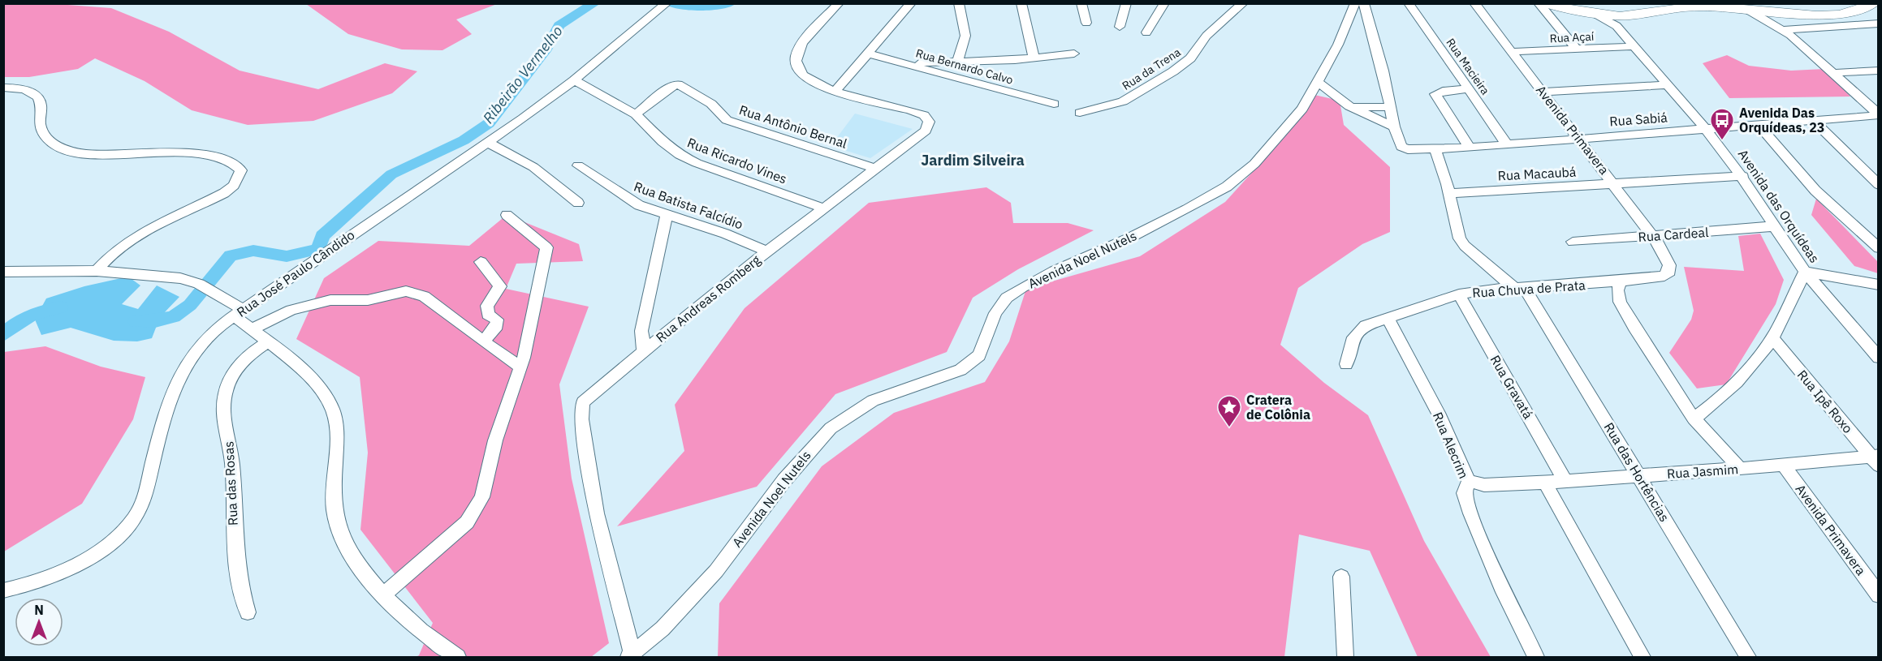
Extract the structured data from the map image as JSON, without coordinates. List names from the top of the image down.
{
  "streets": {
    "street": [
      "Rua Açaí",
      "Rua Bernardo Calvo",
      "Rua Macieira",
      "Rua da Trena",
      "Rua Sabiá",
      "Rua Antônio Bernal",
      "Avenida Primavera",
      "Rua Ricardo Vines",
      "Rua Macaubá",
      "Rua Batista Falcídio",
      "Avenida das Orquídeas",
      "Rua Cardeal",
      "Avenida Noel Nutels",
      "Rua José Paulo Cândido",
      "Rua Chuva de Prata",
      "Rua Andreas Romberg",
      "Rua Gravatá",
      "Rua Ipê Roxo",
      "Rua Alecrim",
      "Rua Jasmim",
      "Rua das Hortências",
      "Rua das Rosas"
    ]
  },
  "crossings": [
    ["Rua Açaí", "Avenida Primavera"],
    ["Rua Açaí", "Avenida das Orquídeas"],
    ["Rua Macieira", "Rua Sabiá"],
    ["Rua Sabiá", "Avenida Primavera"],
    ["Rua Sabiá", "Avenida das Orquídeas"],
    ["Rua Antônio Bernal", "Rua Ricardo Vines"],
    ["Rua Antônio Bernal", "Rua Andreas Romberg"],
    ["Avenida Primavera", "Rua Macaubá"],
    ["Avenida Primavera", "Rua Cardeal"],
    ["Avenida Primavera", "Rua Chuva de Prata"],
    ["Avenida Primavera", "Rua Jasmim"],
    ["Rua Ricardo Vines", "Rua José Paulo Cândido"],
    ["Rua Ricardo Vines", "Rua Andreas Romberg"],
    ["Rua Macaubá", "Avenida das Orquídeas"],
    ["Rua Batista Falcídio", "Rua Andreas Romberg"],
    ["Avenida das Orquídeas", "Rua Cardeal"],
    ["Avenida Noel Nutels", "Rua Andreas Romberg"],
    ["Rua Chuva de Prata", "Rua Gravatá"],
    ["Rua Chuva de Prata", "Rua Alecrim"],
    ["Rua Chuva de Prata", "Rua das Hortências"],
    ["Rua Gravatá", "Rua Jasmim"],
    ["Rua Ipê Roxo", "Rua Jasmim"],
    ["Rua Alecrim", "Rua Jasmim"],
    ["Rua Jasmim", "Rua das Hortências"]
  ],
  "districts": ["Jardim Silveira"],
  "water": ["Ribeirão Vermelho"],
  "places": {
    "bus stop": ["Avenida Das Orquídeas, 23"],
    "place": ["Cratera de Colônia"]
  },
  "north": "top"
}
